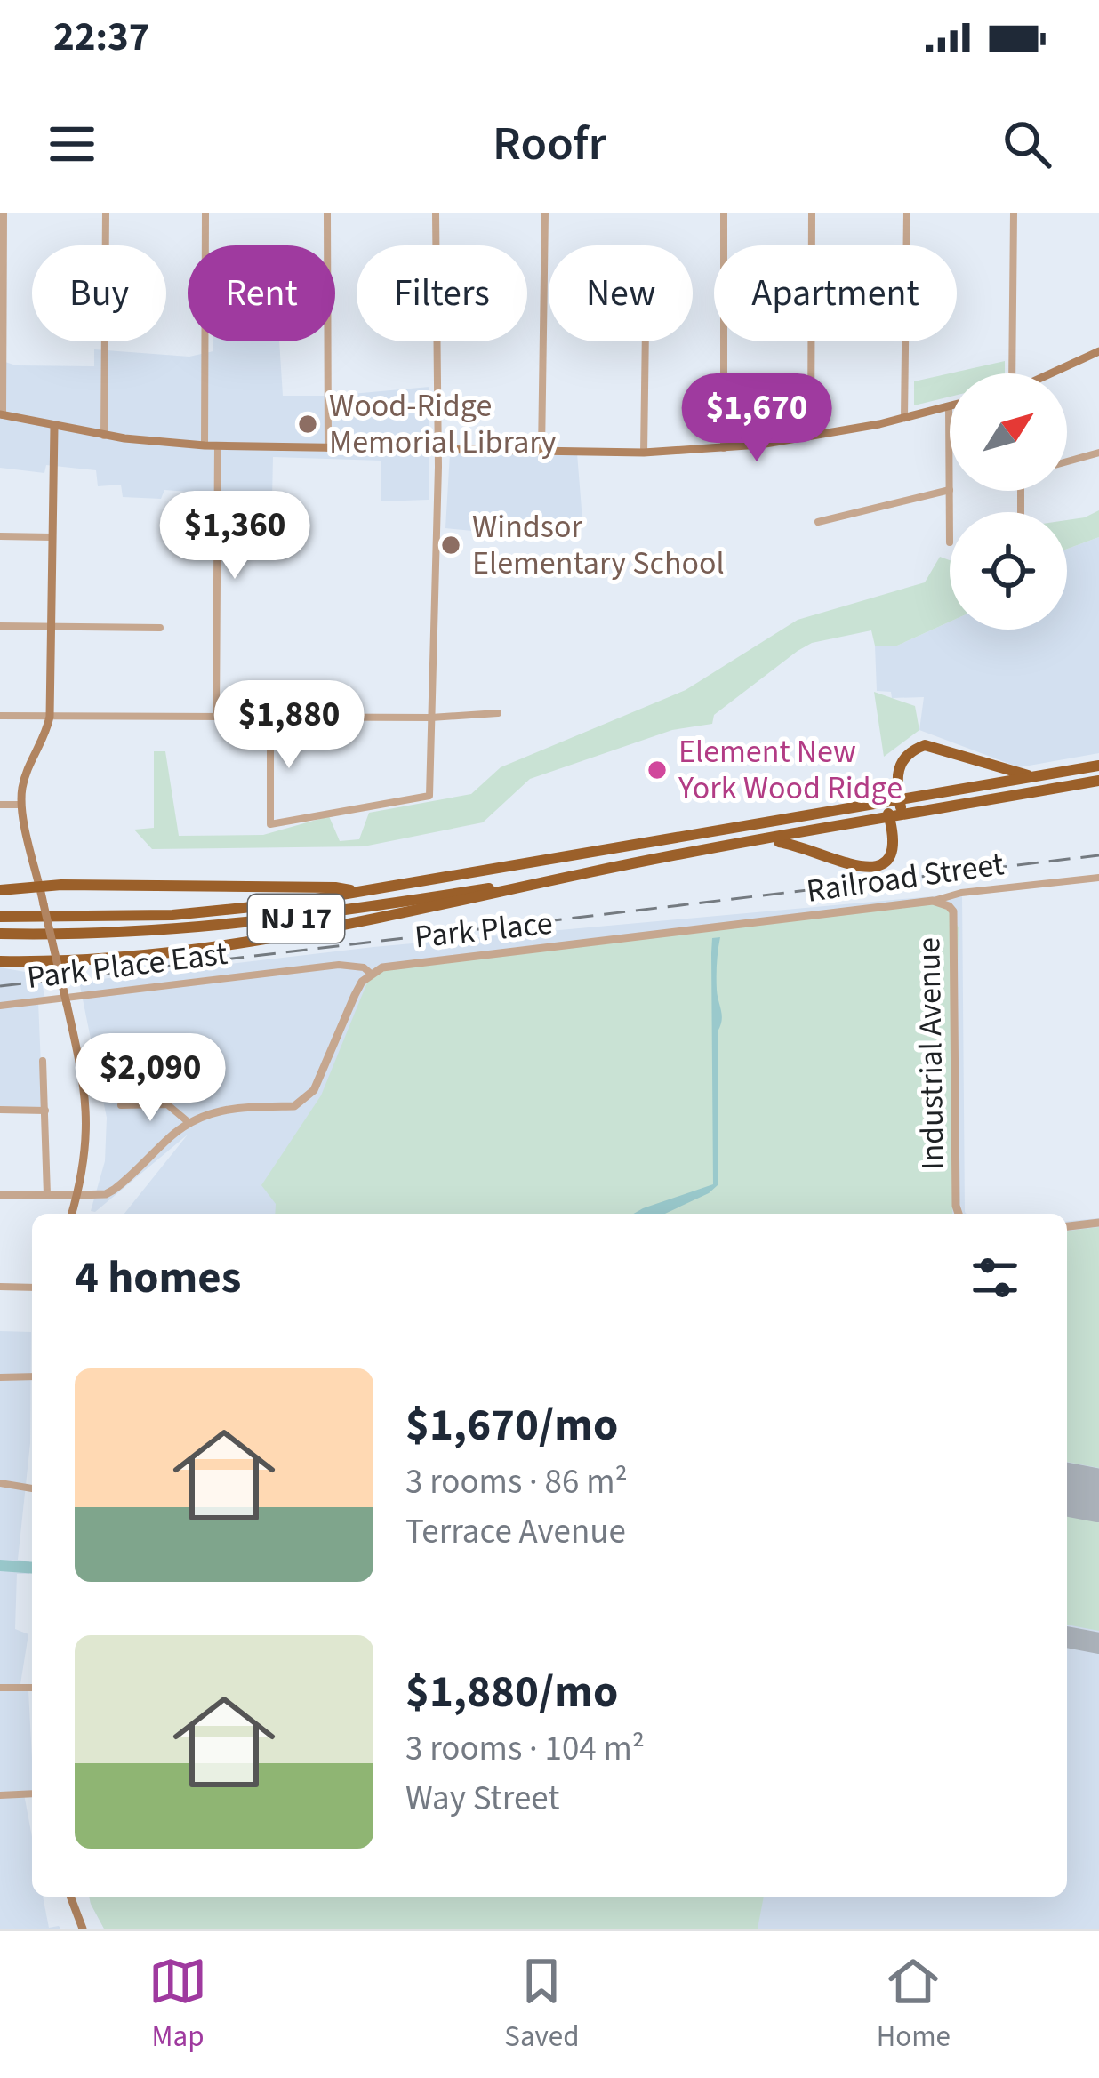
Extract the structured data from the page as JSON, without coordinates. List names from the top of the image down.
{
  "streets": {
    "highway": ["NJ 17"],
    "street": [
      "Railroad Street",
      "Park Place",
      "Park Place East",
      "Industrial Avenue"
    ]
  },
  "crossings": [
    ["Railroad Street", "Park Place"],
    ["Railroad Street", "Industrial Avenue"],
    ["Park Place", "Park Place East"]
  ],
  "places": ["Wood-Ridge Memorial Library", "Windsor Elementary School", "Element New York Wood Ridge"],
  "north": "top right",
  "page": {
    "status": "22:37",
    "header": "Roofr",
    "chip": [
      "Buy",
      "Rent",
      "Filters",
      "New",
      "Apartment"
    ],
    "price": [
      "$1,670",
      "$1,360",
      "$1,880",
      "$2,090"
    ],
    "heading": "4 homes",
    "list": [
      {
        "name": "$1,670/mo",
        "note": "3 rooms · 86 m² · Terrace Avenue"
      },
      {
        "name": "$1,880/mo",
        "note": "3 rooms · 104 m² · Way Street"
      }
    ],
    "tabs": ["Map", "Saved", "Home"]
  }
}
